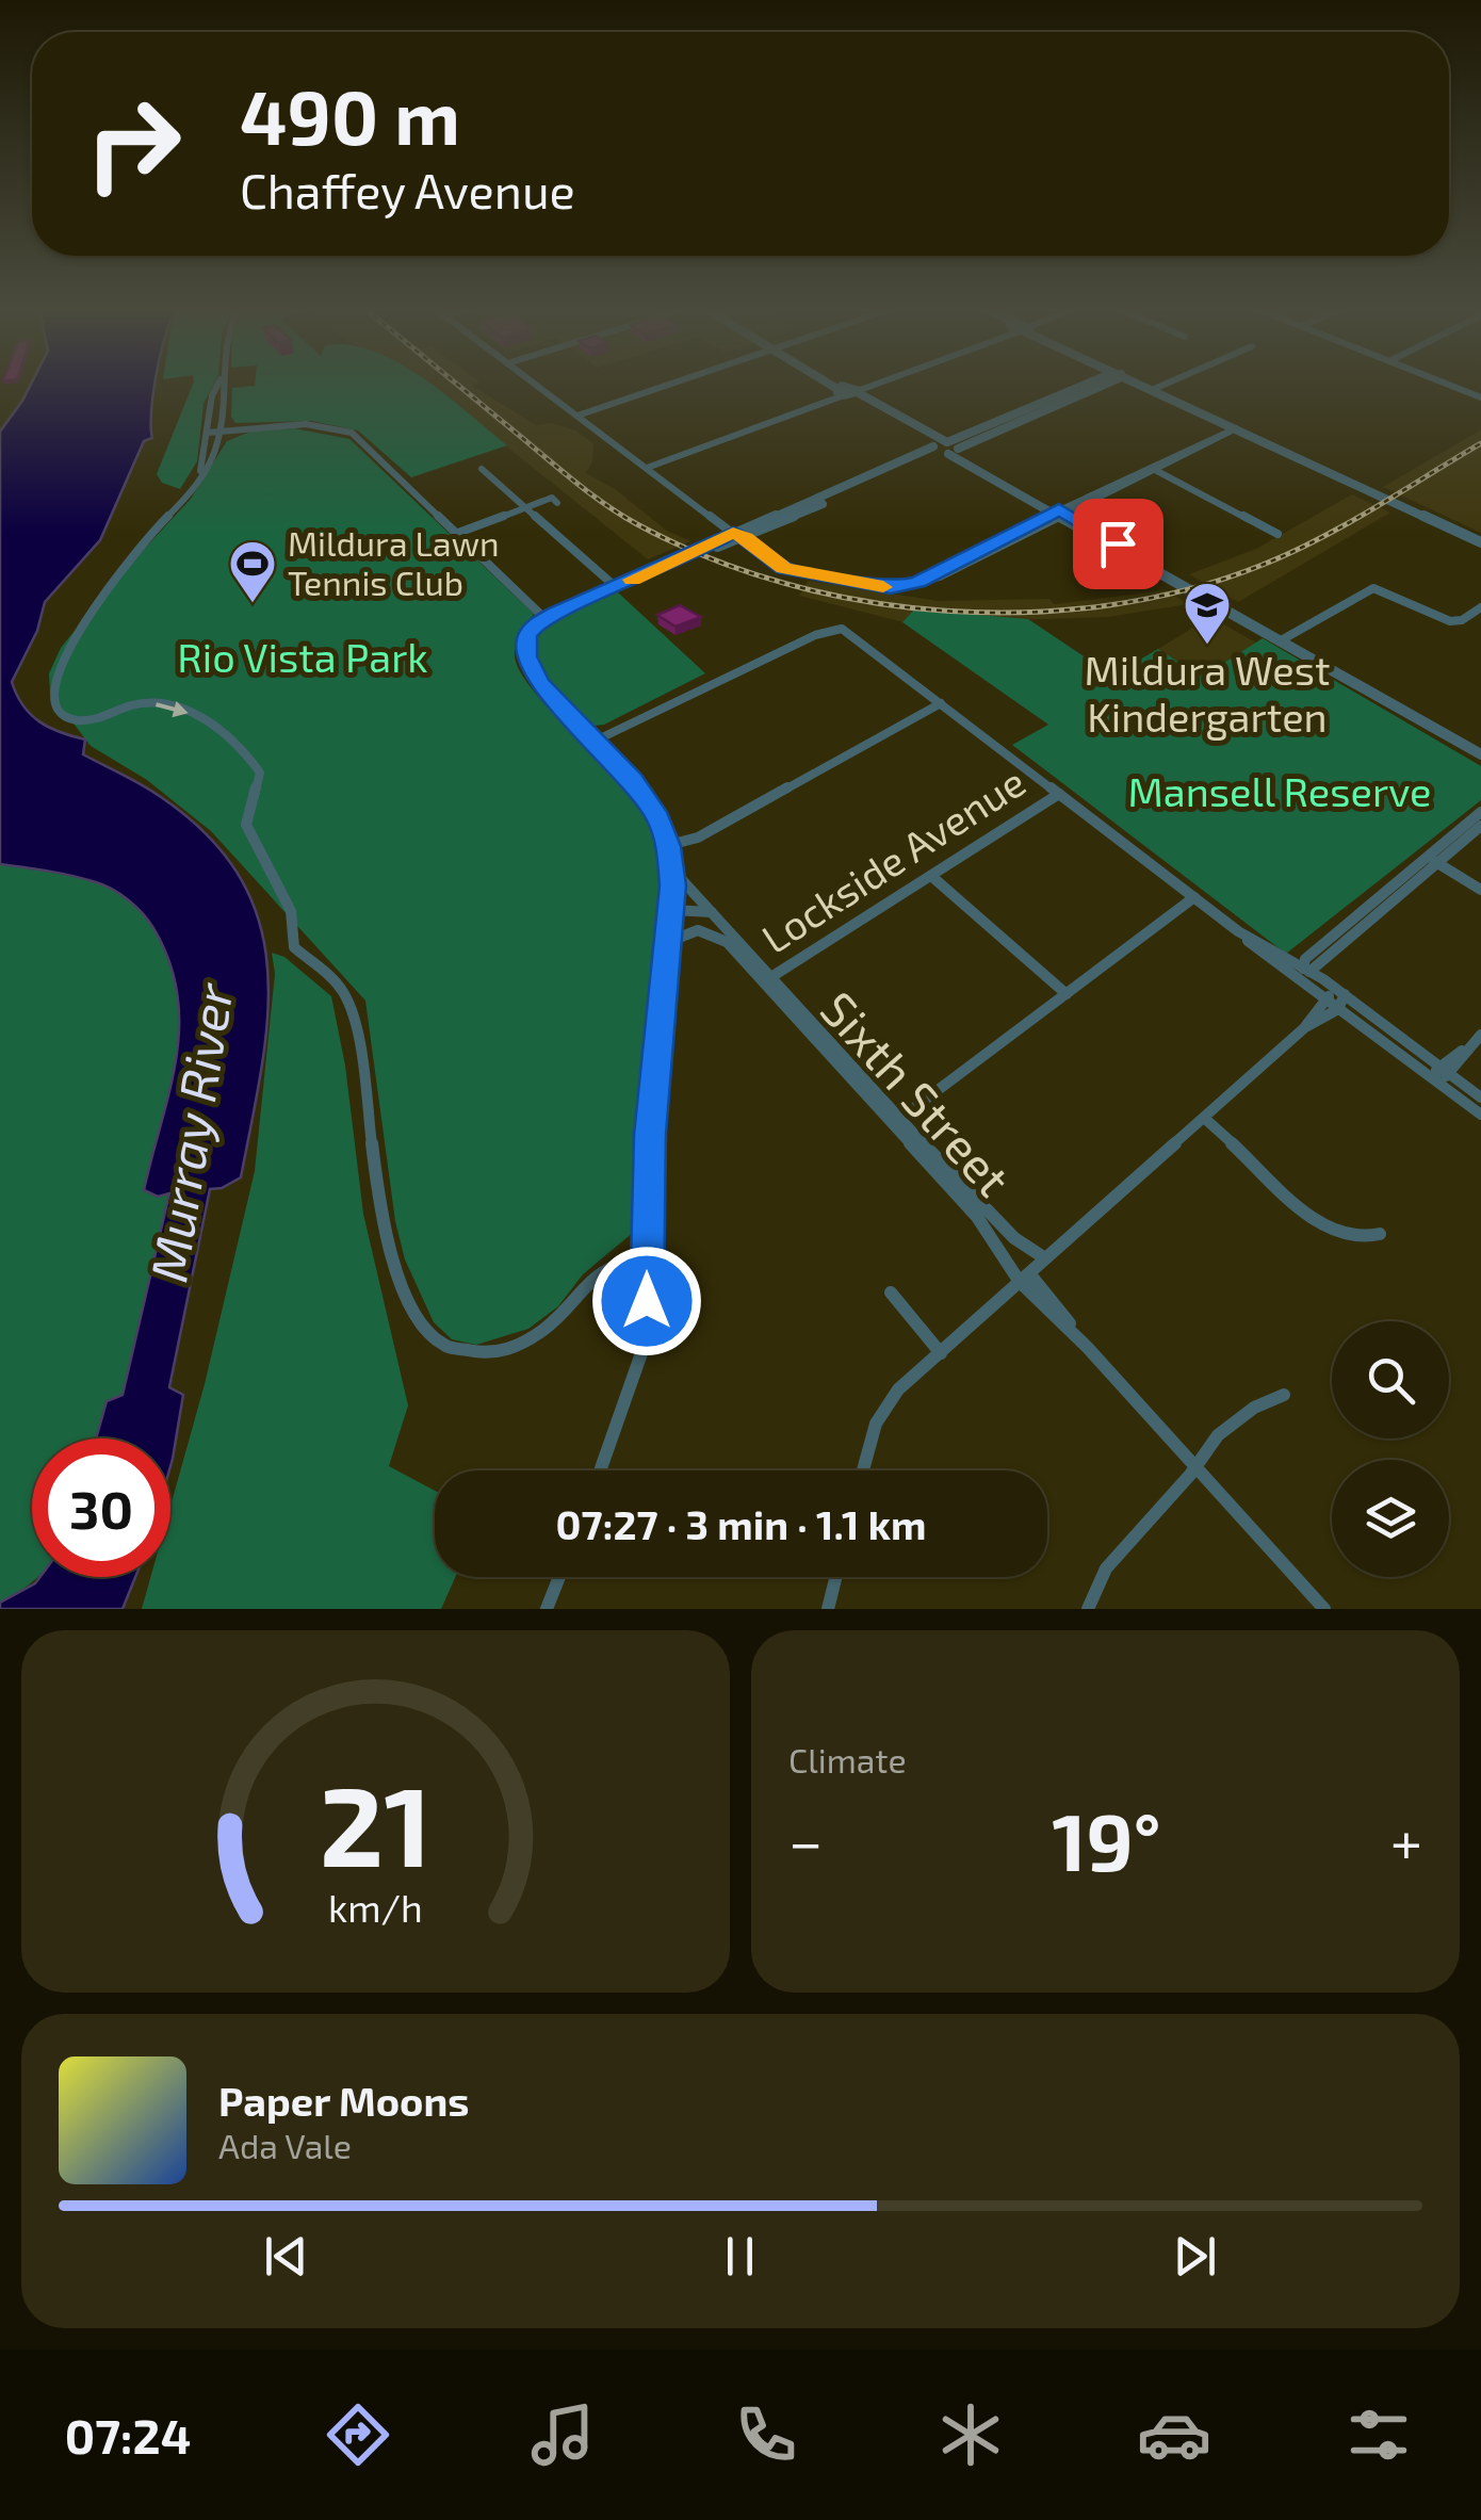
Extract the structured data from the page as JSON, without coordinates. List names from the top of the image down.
{
  "streets": {
    "street": ["Lockside Avenue", "Sixth Street"]
  },
  "crossings": [
    ["Lockside Avenue", "Sixth Street"]
  ],
  "water": ["Murray River"],
  "parks": ["Rio Vista Park", "Mansell Reserve"],
  "places": {
    "sports": ["Mildura Lawn Tennis Club"],
    "school or university": ["Mildura West Kindergarten"]
  },
  "page": {
    "turn": ["490 m", "Chaffey Avenue"],
    "limit": "30",
    "trip": "07:27 · 3 min · 1.1 km",
    "tile": "Climate",
    "heat": ["−", "19°", "+"],
    "song": ["Paper Moons", "Ada Vale"],
    "tabs": "07:24",
    "gauge": ["21", "km/h"]
  }
}
